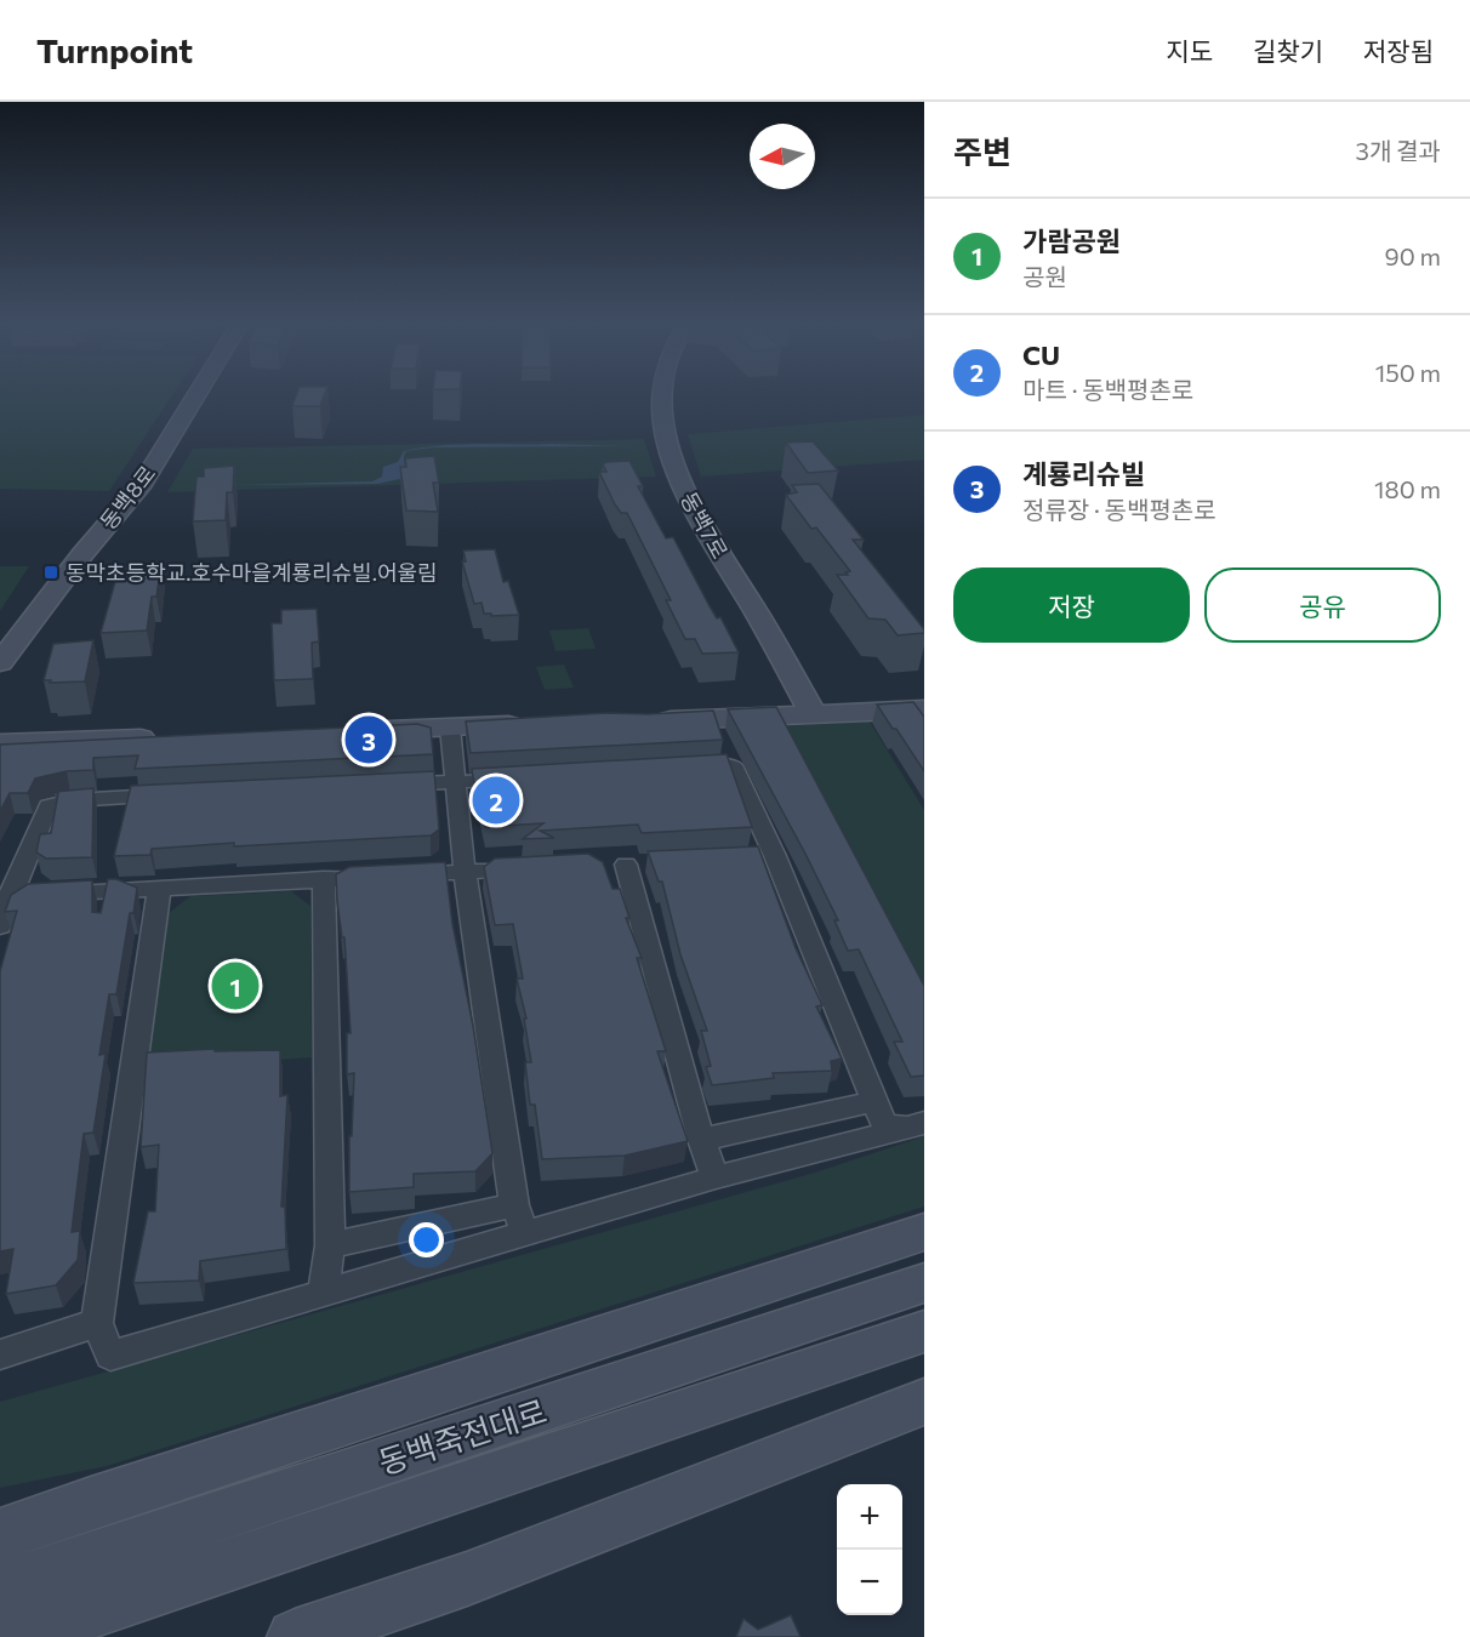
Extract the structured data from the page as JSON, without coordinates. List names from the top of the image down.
{
  "streets": {
    "street": ["동백8로", "동백7로", "동백죽전대로"]
  },
  "places": {
    "transit": ["동막초등학교.호수마을계룡리슈빌.어울림"]
  },
  "north": "left",
  "page": {
    "header": "Turnpoint",
    "nav": ["지도", "길찾기", "저장됨"],
    "heading": ["주변", "3개 결과"],
    "list": [
      {
        "mark": "1",
        "name": "가람공원",
        "note": "공원",
        "value": "90 m"
      },
      {
        "mark": "2",
        "name": "CU",
        "note": "마트 · 동백평촌로",
        "value": "150 m"
      },
      {
        "mark": "3",
        "name": "계룡리슈빌",
        "note": "정류장 · 동백평촌로",
        "value": "180 m"
      }
    ],
    "buttons": ["저장", "공유"],
    "pins": ["3", "2", "1"],
    "map_buttons": ["+", "−"]
  }
}
